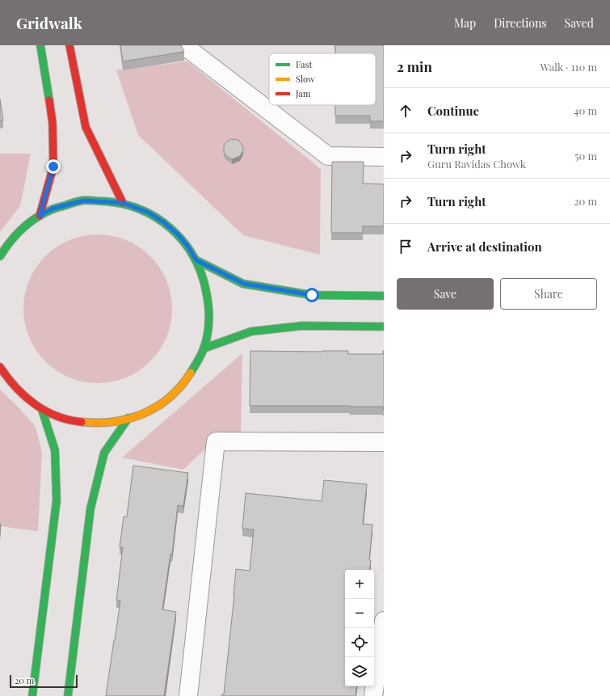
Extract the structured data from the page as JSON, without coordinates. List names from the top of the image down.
{
  "legend": ["Fast", "Slow", "Jam"],
  "scale_bar": "20 m",
  "page": {
    "header": "Gridwalk",
    "nav": ["Map", "Directions", "Saved"],
    "heading": ["2 min", "Walk · 110 m"],
    "list": [
      ["Continue", "40 m"],
      ["Turn right", "Guru Ravidas Chowk", "50 m"],
      ["Turn right", "20 m"],
      "Arrive at destination"
    ],
    "buttons": ["Save", "Share"],
    "map_buttons": ["+", "−"],
    "scale": "20 m"
  }
}
